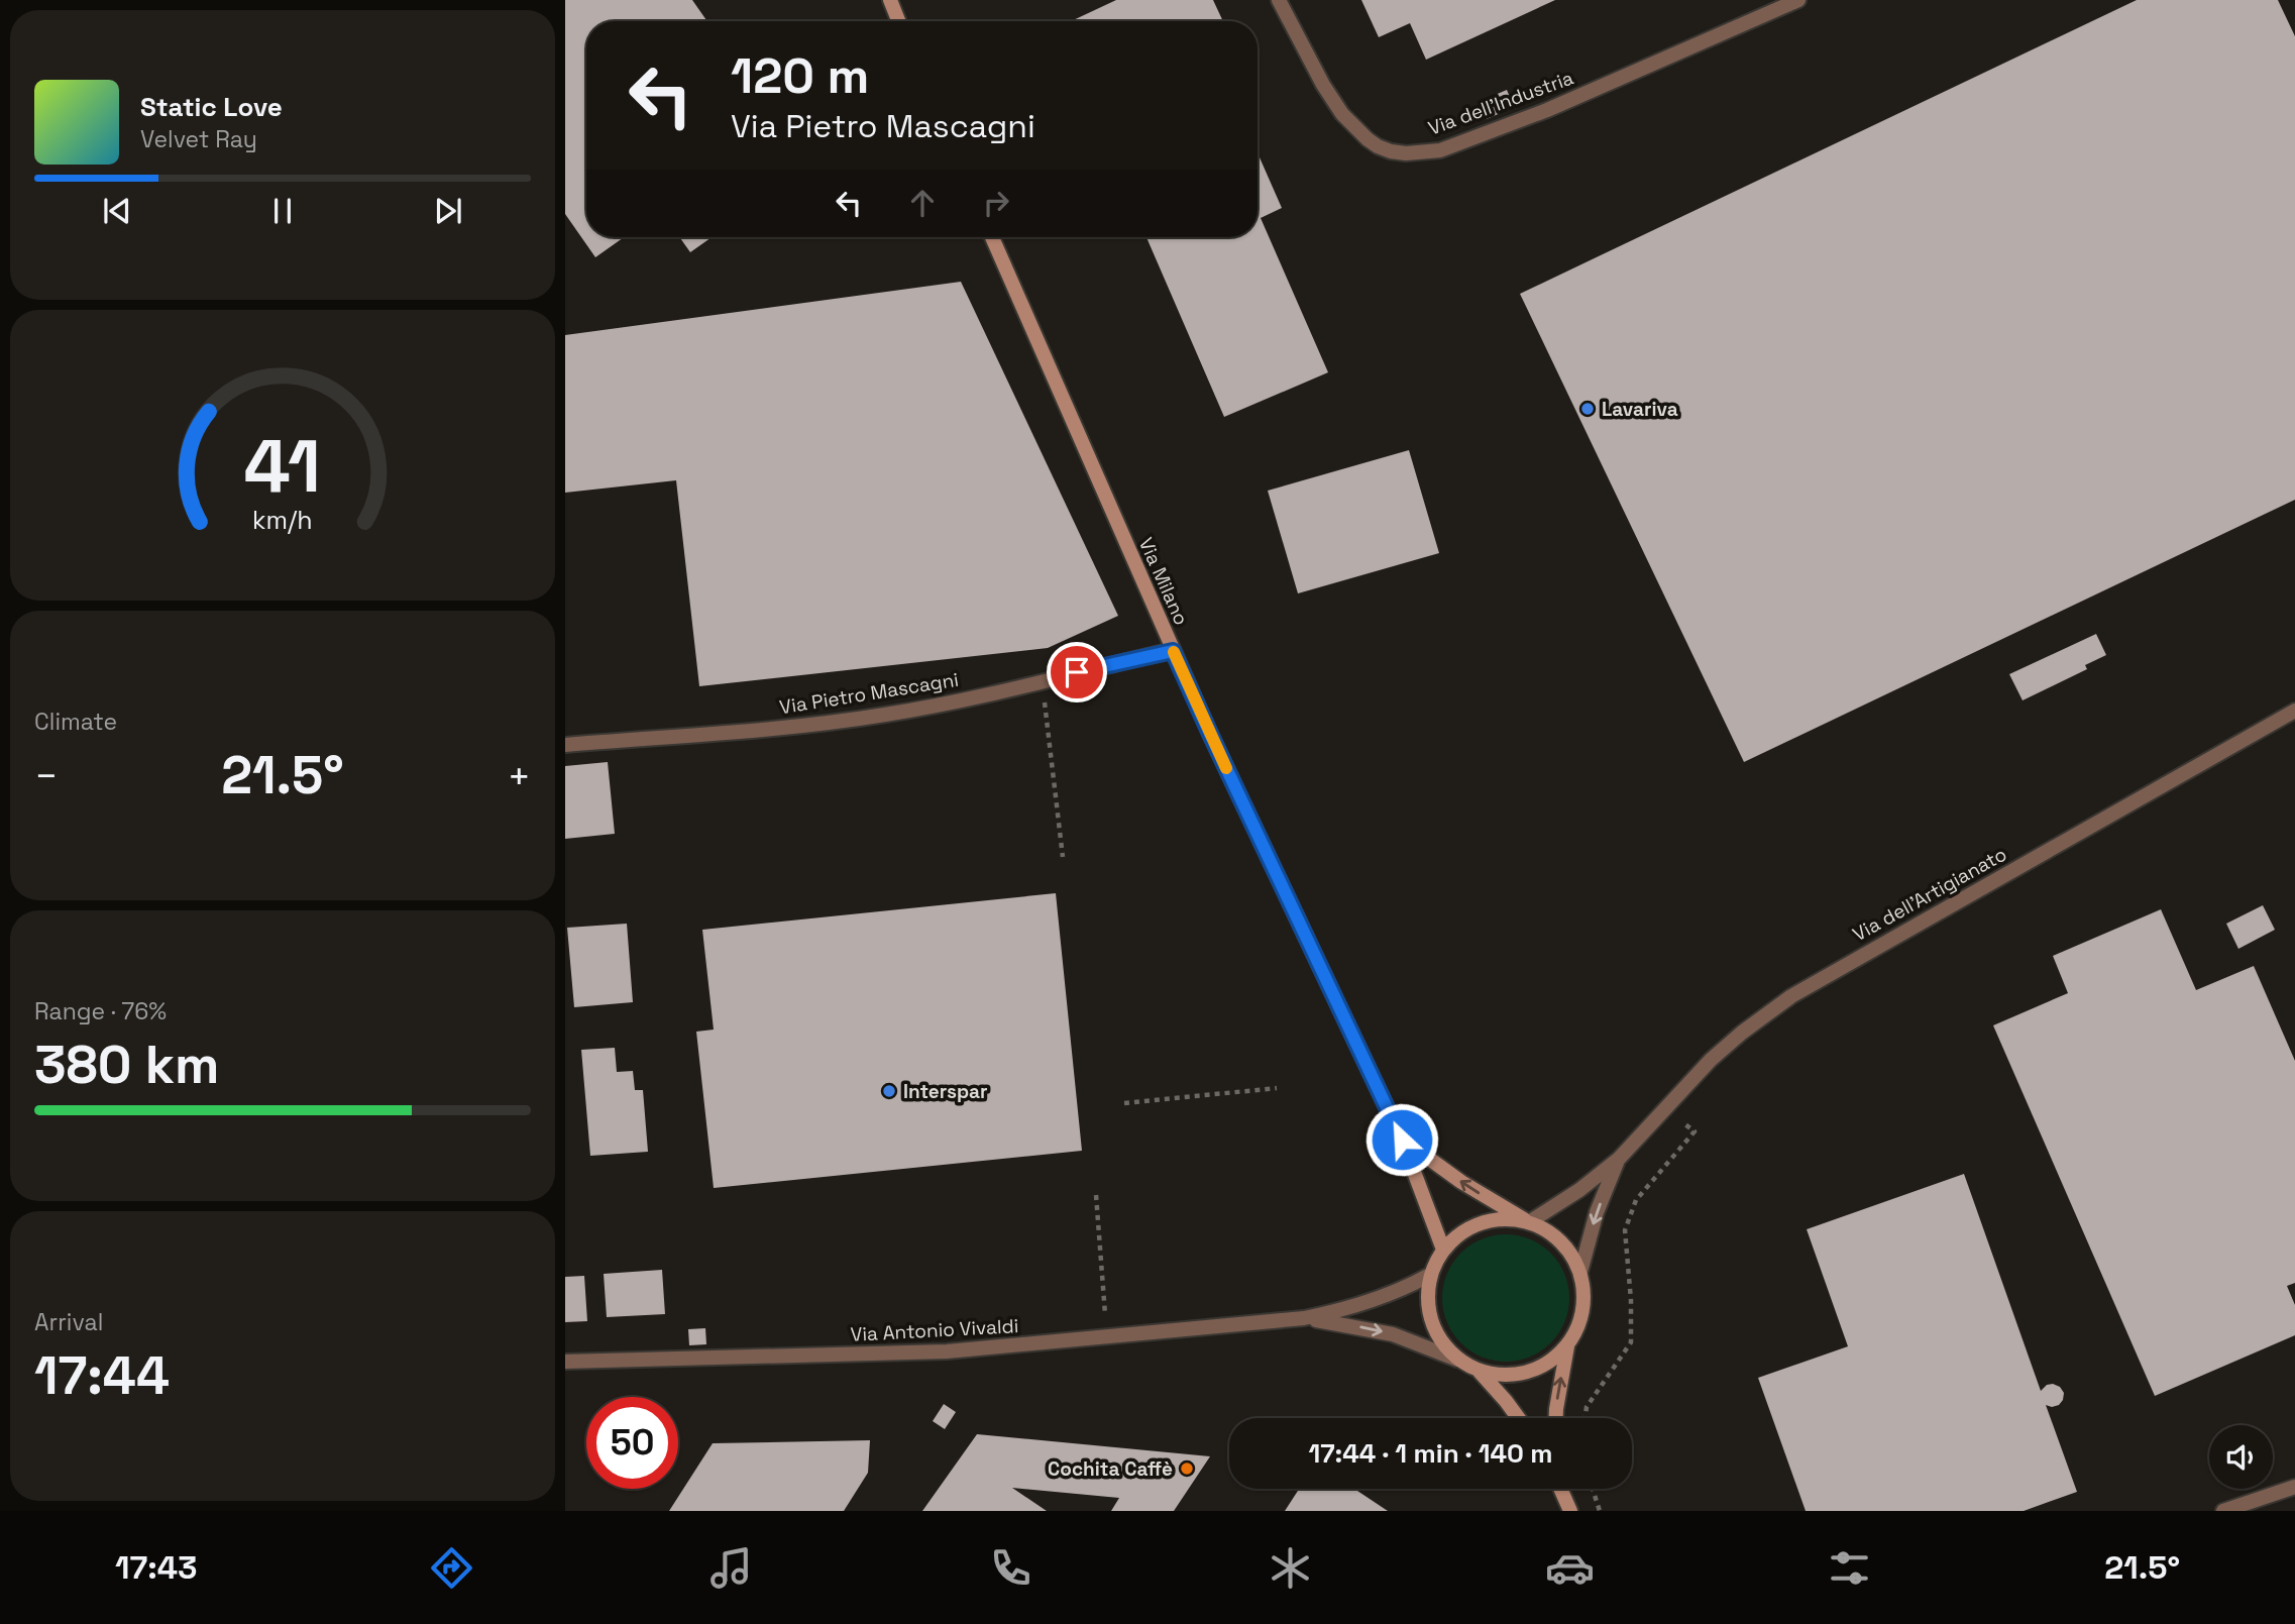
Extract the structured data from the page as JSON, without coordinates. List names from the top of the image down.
{
  "streets": {
    "main road": ["Via Milano"],
    "street": [
      "Via dell'Industria",
      "Via Pietro Mascagni",
      "Via dell'Artigianato",
      "Via Antonio Vivaldi"
    ]
  },
  "crossings": [
    ["Via Milano", "Via Pietro Mascagni"],
    ["Via Milano", "Via dell'Artigianato"]
  ],
  "places": ["Lavariva", "Interspar", "Cochita Caffè"],
  "page": {
    "turn": ["120 m", "Via Pietro Mascagni"],
    "song": ["Static Love", "Velvet Ray"],
    "tile": [
      "Climate",
      ["Range · 76%", "380 km"],
      ["Arrival", "17:44"]
    ],
    "heat": ["−", "21.5°", "+"],
    "limit": "50",
    "trip": "17:44 · 1 min · 140 m",
    "tabs": ["17:43", "21.5°"],
    "gauge": ["41", "km/h"]
  }
}
